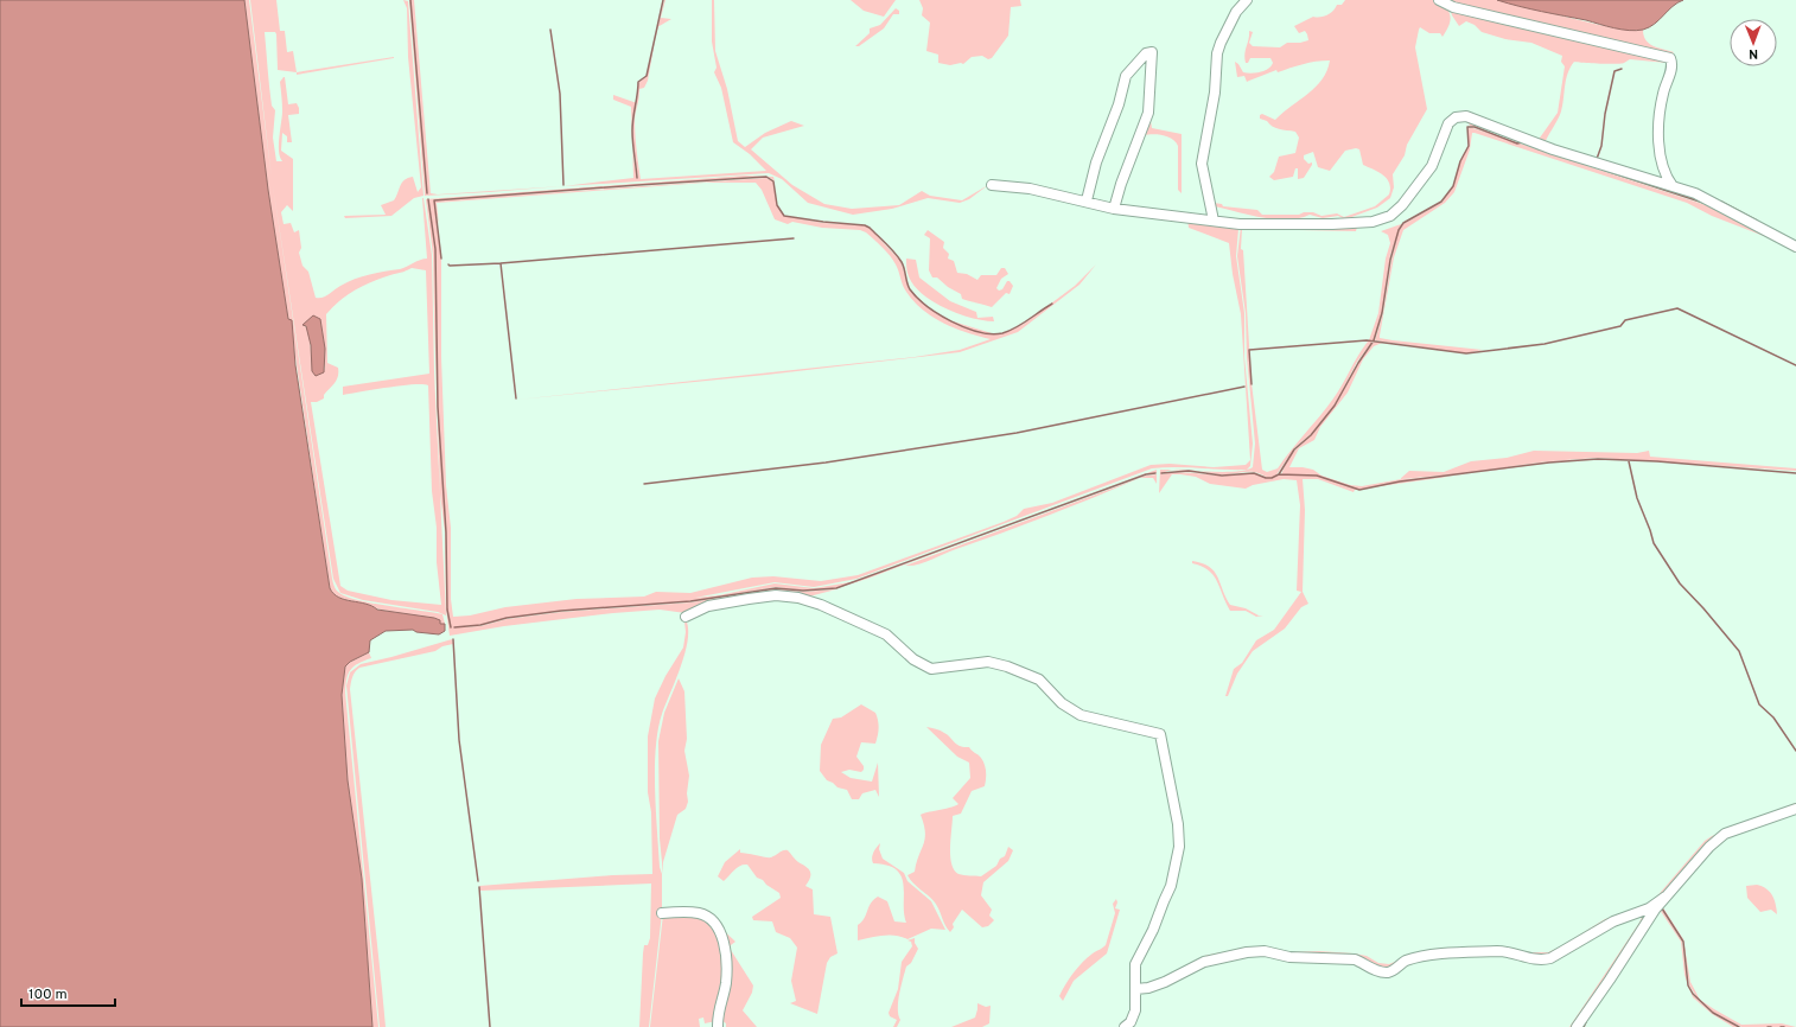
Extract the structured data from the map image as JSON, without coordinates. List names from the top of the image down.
{
  "scale_bar": "100 m",
  "north": "bottom"
}
